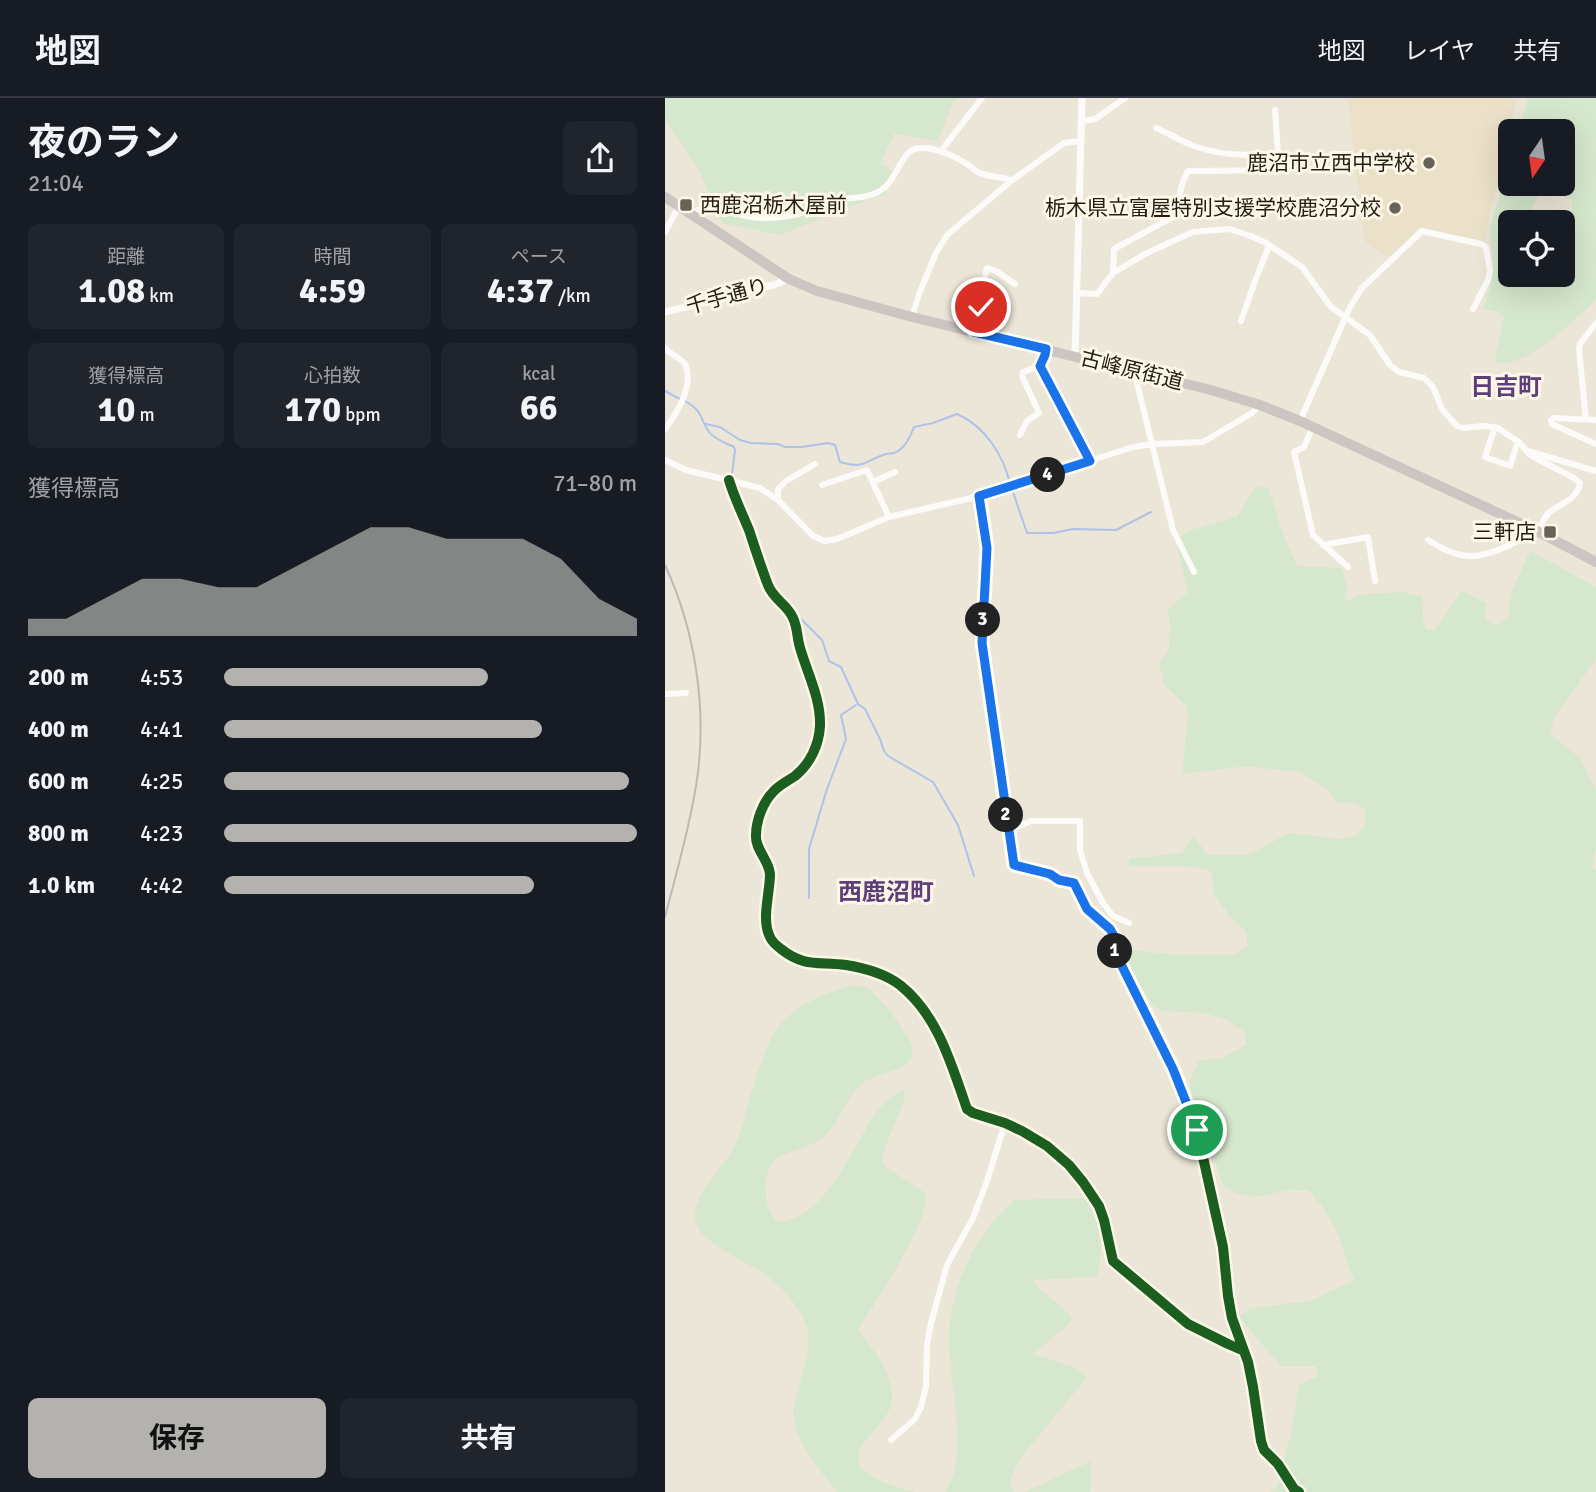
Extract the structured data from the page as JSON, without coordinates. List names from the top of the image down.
{
  "streets": {
    "main road": ["古峰原街道"],
    "street": ["千手通り"]
  },
  "crossings": [
    ["千手通り", "古峰原街道"]
  ],
  "districts": ["日吉町", "西鹿沼町"],
  "places": {
    "other": ["鹿沼市立西中学校", "栃木県立富屋特別支援学校鹿沼分校"],
    "transit": ["西鹿沼栃木屋前", "三軒店"]
  },
  "north": "bottom",
  "page": {
    "header": "地図",
    "nav": ["地図", "レイヤ", "共有"],
    "heading": ["夜のラン", "21:04"],
    "stats": [
      ["距離", "1.08 km"],
      ["時間", "4:59"],
      ["ペース", "4:37 /km"],
      ["獲得標高", "10 m"],
      ["心拍数", "170 bpm"],
      ["kcal", "66"]
    ],
    "chart": ["獲得標高", "71–80 m"],
    "pins": [
      "4",
      "3",
      "2",
      "1"
    ],
    "list": [
      {
        "name": "200 m",
        "note": "4:53"
      },
      {
        "name": "400 m",
        "note": "4:41"
      },
      {
        "name": "600 m",
        "note": "4:25"
      },
      {
        "name": "800 m",
        "note": "4:23"
      },
      {
        "name": "1.0 km",
        "note": "4:42"
      }
    ],
    "buttons": ["保存", "共有"]
  }
}
